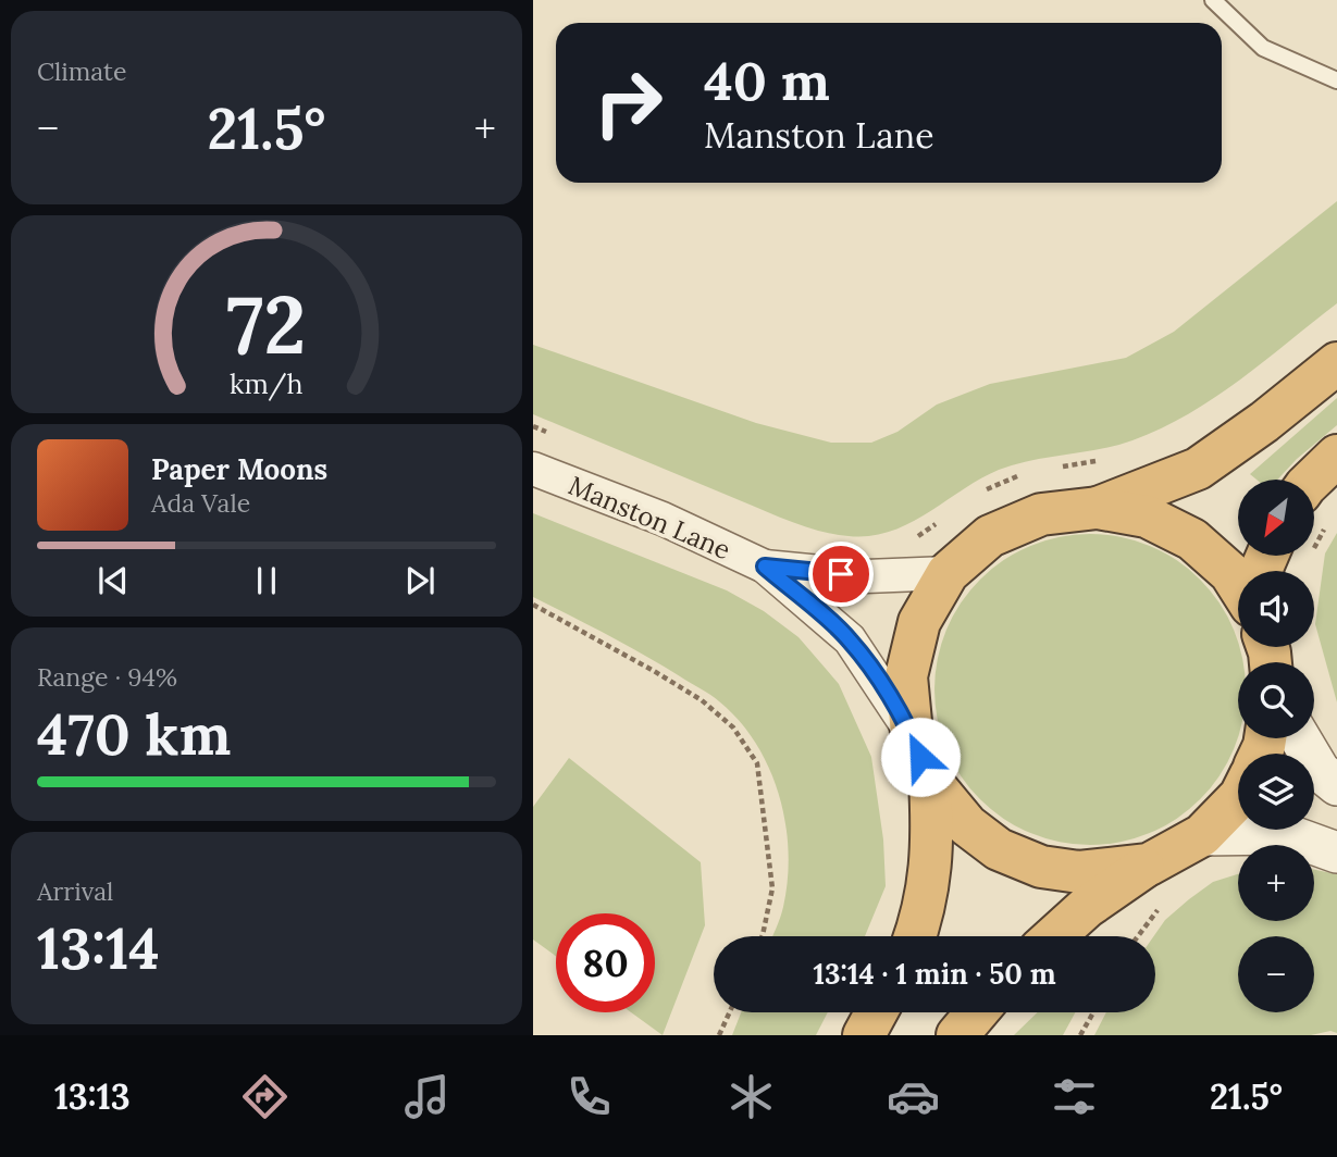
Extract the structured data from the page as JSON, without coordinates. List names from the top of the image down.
{
  "streets": {
    "street": ["Manston Lane"]
  },
  "north": "bottom left",
  "page": {
    "tile": [
      "Climate",
      ["Range · 94%", "470 km"],
      ["Arrival", "13:14"]
    ],
    "turn": ["40 m", "Manston Lane"],
    "heat": ["−", "21.5°", "+"],
    "song": ["Paper Moons", "Ada Vale"],
    "map_buttons": ["+", "−"],
    "limit": "80",
    "trip": "13:14 · 1 min · 50 m",
    "tabs": ["13:13", "21.5°"],
    "gauge": ["72", "km/h"]
  }
}
